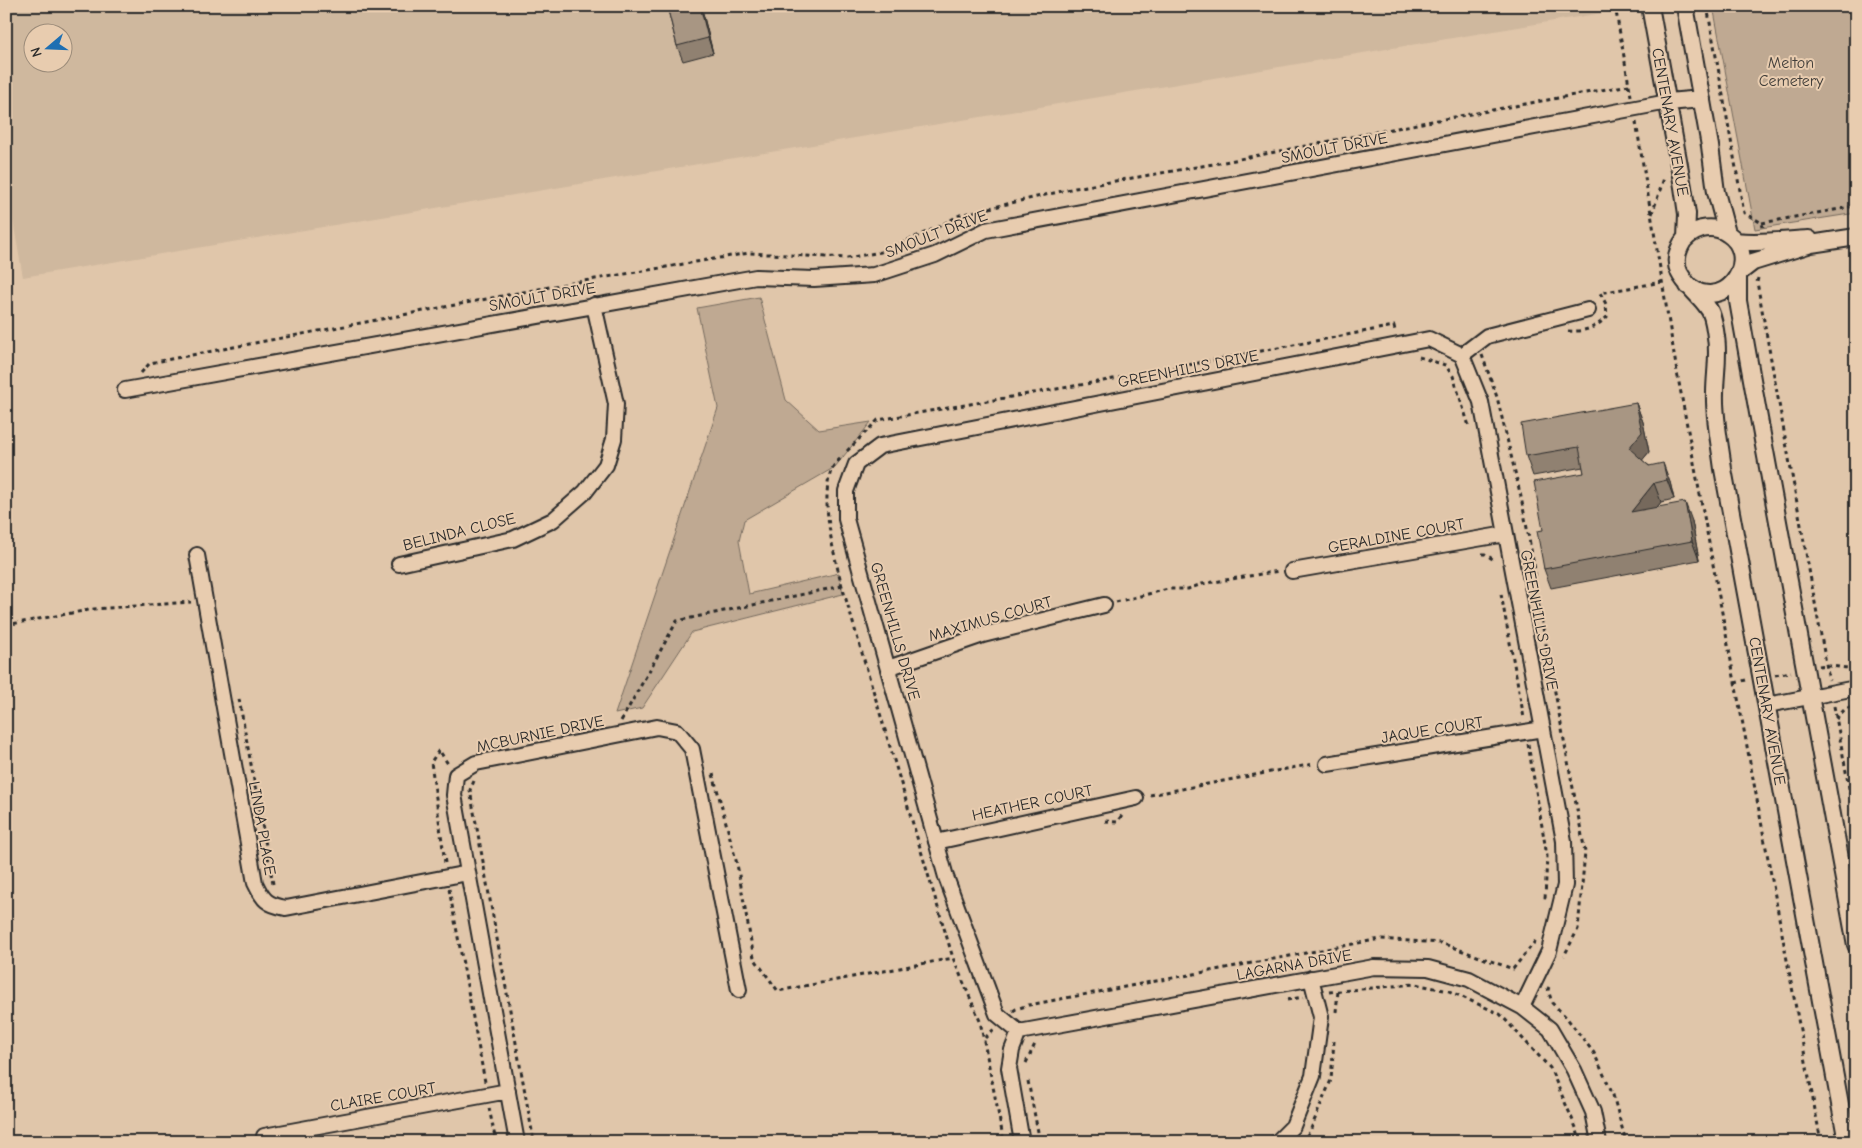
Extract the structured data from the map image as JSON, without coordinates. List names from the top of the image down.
{
  "streets": {
    "street": [
      "CENTENARY AVENUE",
      "SMOULT DRIVE",
      "GREENHILLS DRIVE",
      "BELINDA CLOSE",
      "GERALDINE COURT",
      "MAXIMUS COURT",
      "JAQUE COURT",
      "MCBURNIE DRIVE",
      "HEATHER COURT",
      "LINDA PLACE",
      "LAGARNA DRIVE",
      "CLAIRE COURT"
    ]
  },
  "crossings": [
    ["CENTENARY AVENUE", "SMOULT DRIVE"],
    ["SMOULT DRIVE", "BELINDA CLOSE"],
    ["GREENHILLS DRIVE", "GERALDINE COURT"],
    ["GREENHILLS DRIVE", "MAXIMUS COURT"],
    ["GREENHILLS DRIVE", "JAQUE COURT"],
    ["GREENHILLS DRIVE", "HEATHER COURT"],
    ["GREENHILLS DRIVE", "LAGARNA DRIVE"]
  ],
  "parks": ["Melton Cemetery"],
  "north": "left"
}
